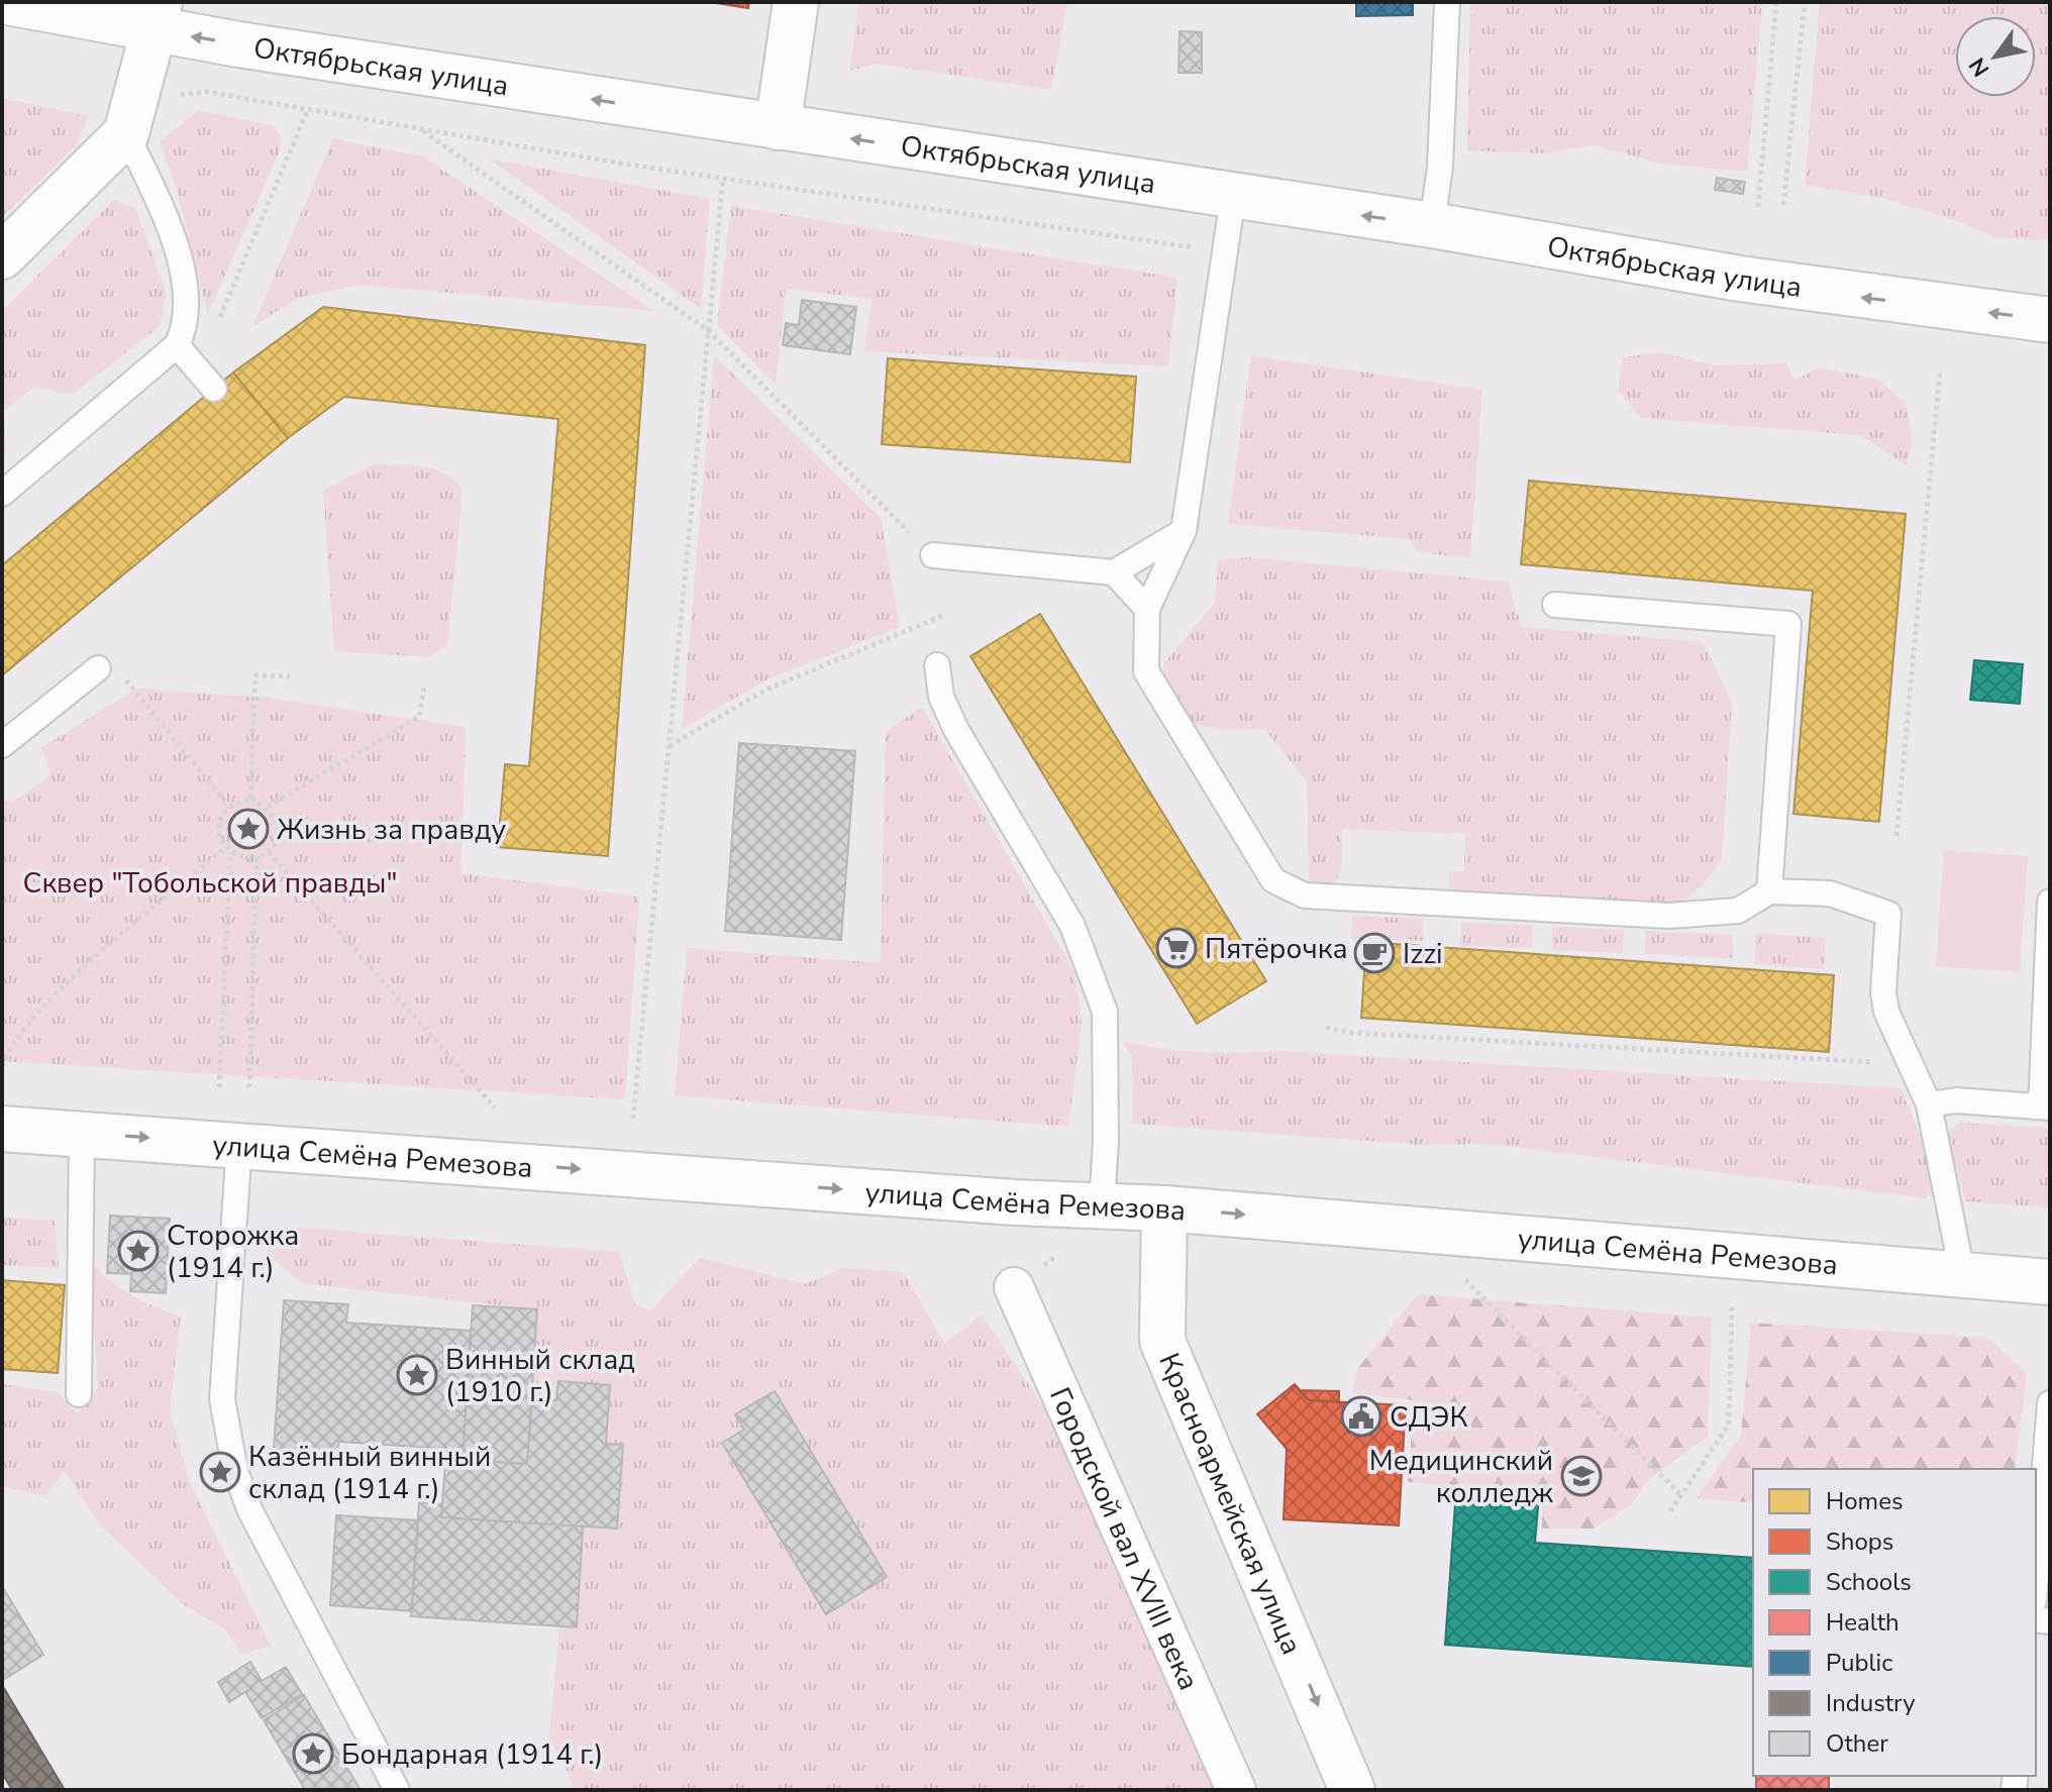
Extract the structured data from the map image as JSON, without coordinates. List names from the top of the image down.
{
  "streets": {
    "main road": ["Октябрьская улица", "улица Семёна Ремезова", "Красноармейская улица"],
    "street": ["Городской вал XVIII века"]
  },
  "crossings": [
    ["улица Семёна Ремезова", "Красноармейская улица"]
  ],
  "one_way": ["Октябрьская улица", "улица Семёна Ремезова", "Красноармейская улица"],
  "parks": ["Сквер \"Тобольской правды\""],
  "places": {
    "place": [
      "Жизнь за правду",
      "Сторожка (1914 г.)",
      "Винный склад (1910 г.)",
      "Казённый винный склад (1914 г.)",
      "Бондарная (1914 г.)"
    ],
    "supermarket": ["Пятёрочка"],
    "cafe": ["Izzi"],
    "public building": ["СДЭК"],
    "school or university": ["Медицинский колледж"]
  },
  "legend": [
    "Homes",
    "Shops",
    "Schools",
    "Health",
    "Public",
    "Industry",
    "Other"
  ],
  "north": "bottom left"
}
